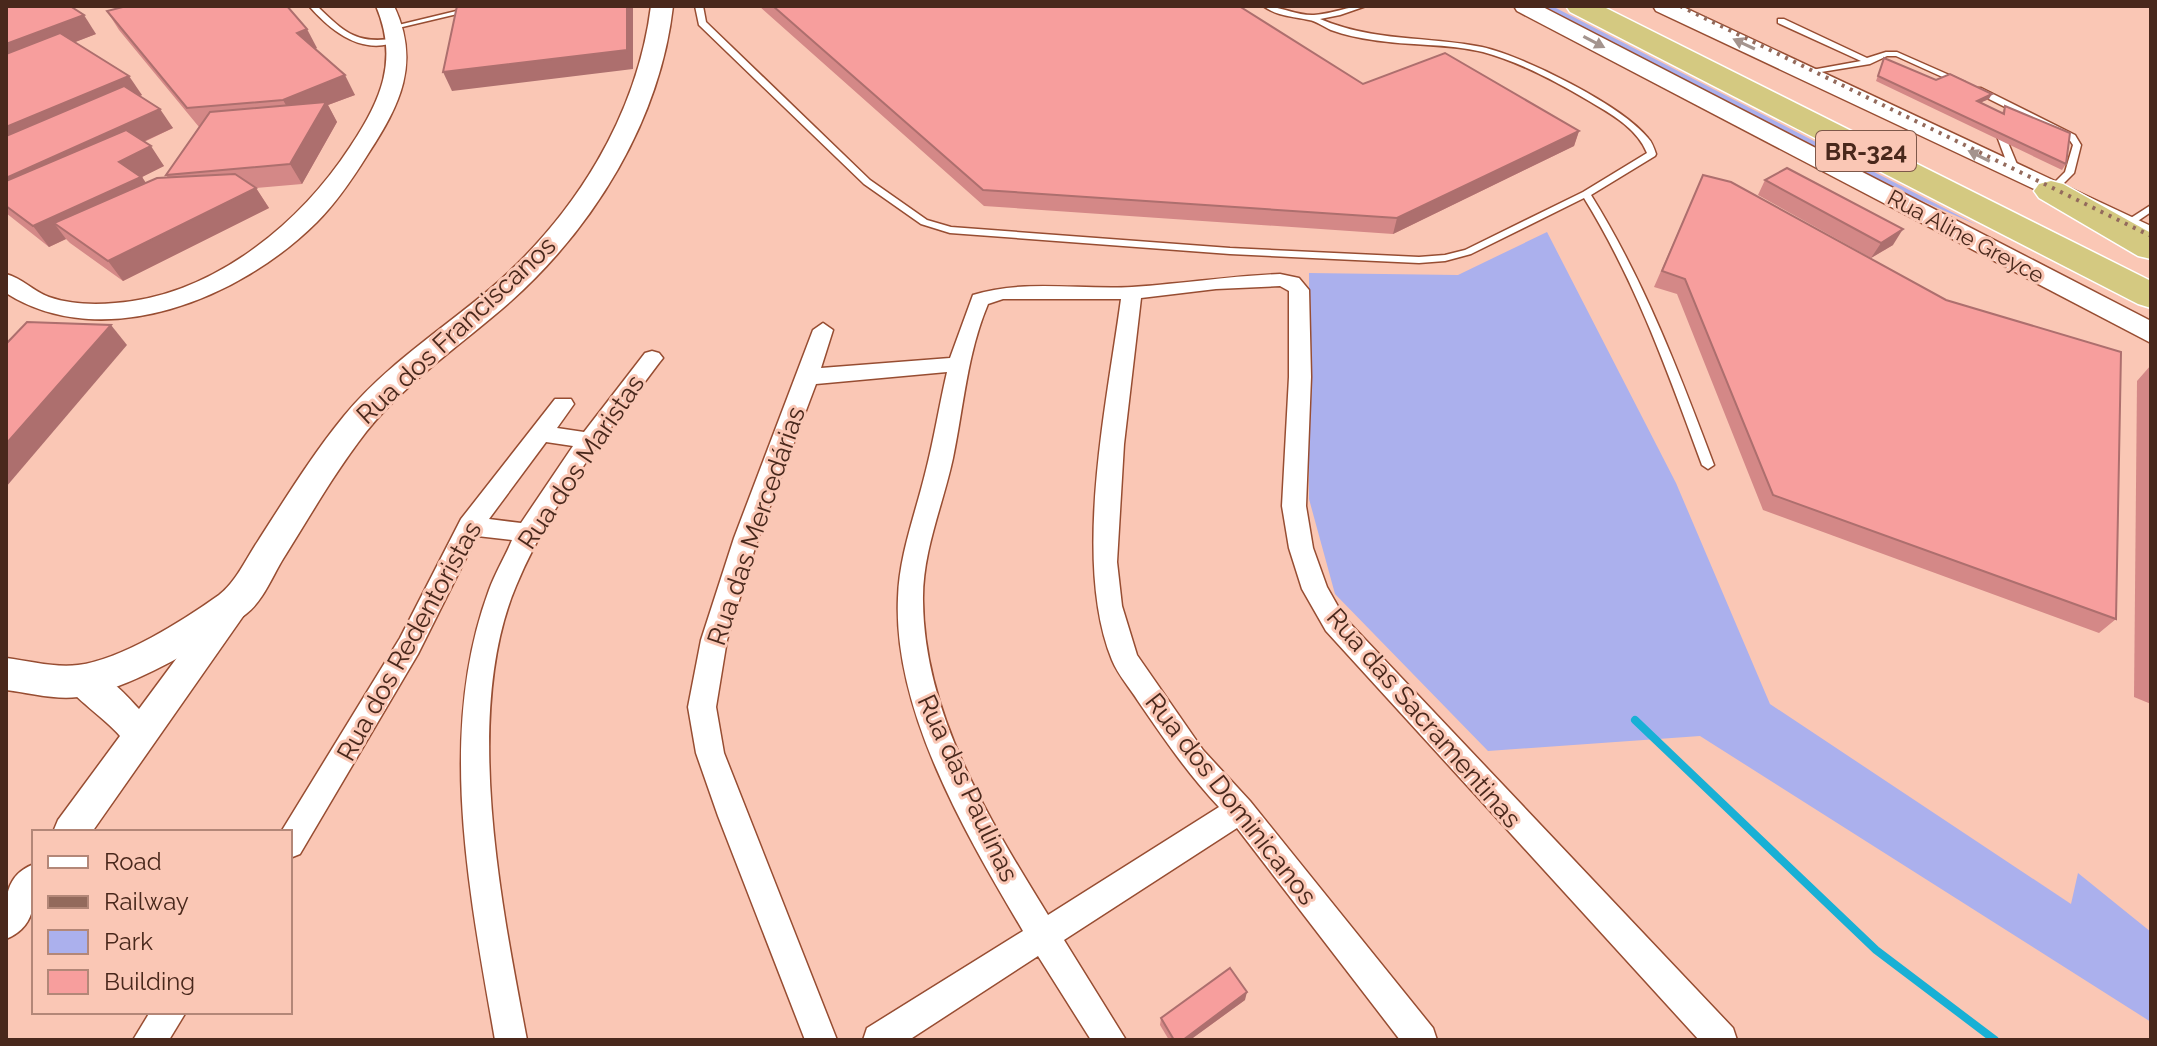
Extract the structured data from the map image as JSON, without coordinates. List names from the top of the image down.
{
  "streets": {
    "highway": ["BR-324"],
    "main road": ["Rua Aline Greyce", "Rua dos Franciscanos"],
    "street": [
      "Rua dos Maristas",
      "Rua das Mercedárias",
      "Rua dos Redentoristas",
      "Rua das Sacramentinas",
      "Rua das Paulinas",
      "Rua dos Dominicanos"
    ]
  },
  "crossings": [
    ["Rua das Sacramentinas", "Rua das Paulinas"],
    ["Rua das Sacramentinas", "Rua dos Dominicanos"]
  ],
  "legend": [
    "Road",
    "Railway",
    "Park",
    "Building"
  ]
}
